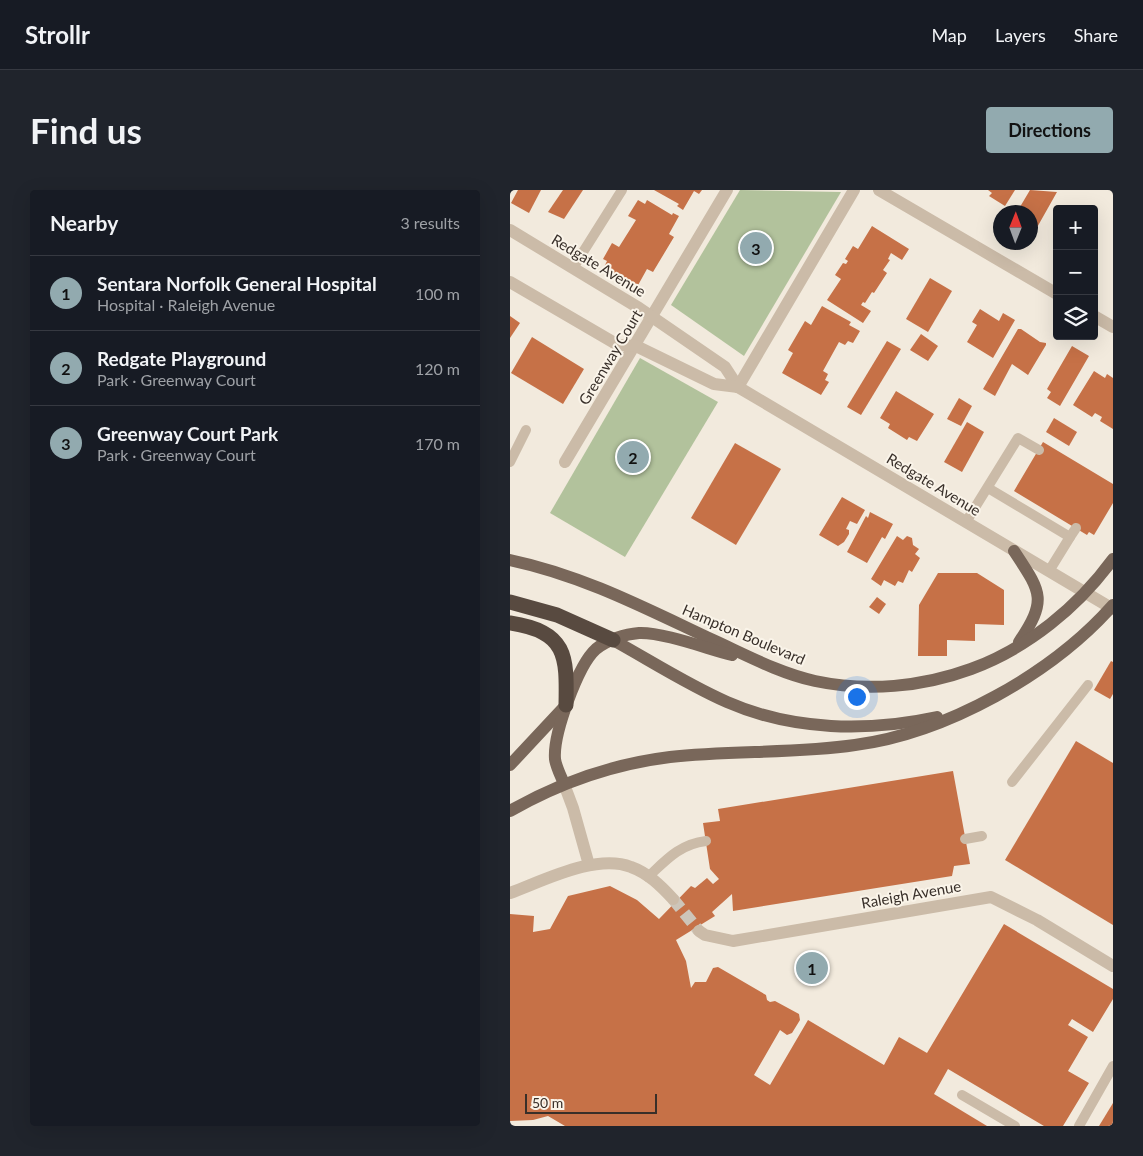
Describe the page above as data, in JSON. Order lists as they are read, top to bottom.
{
  "streets": {
    "main road": ["Hampton Boulevard"],
    "street": ["Redgate Avenue", "Greenway Court", "Raleigh Avenue"]
  },
  "crossings": [
    ["Redgate Avenue", "Greenway Court"],
    ["Redgate Avenue", "Hampton Boulevard"]
  ],
  "scale_bar": "50 m",
  "north": "top",
  "page": {
    "header": "Strollr",
    "nav": ["Map", "Layers", "Share"],
    "buttons": "Directions",
    "title": "Find us",
    "heading": ["Nearby", "3 results"],
    "map_buttons": ["+", "−"],
    "pins": ["3", "2", "1"],
    "list": [
      {
        "mark": "1",
        "name": "Sentara Norfolk General Hospital",
        "note": "Hospital · Raleigh Avenue",
        "value": "100 m"
      },
      {
        "mark": "2",
        "name": "Redgate Playground",
        "note": "Park · Greenway Court",
        "value": "120 m"
      },
      {
        "mark": "3",
        "name": "Greenway Court Park",
        "note": "Park · Greenway Court",
        "value": "170 m"
      }
    ],
    "scale": "50 m"
  }
}
